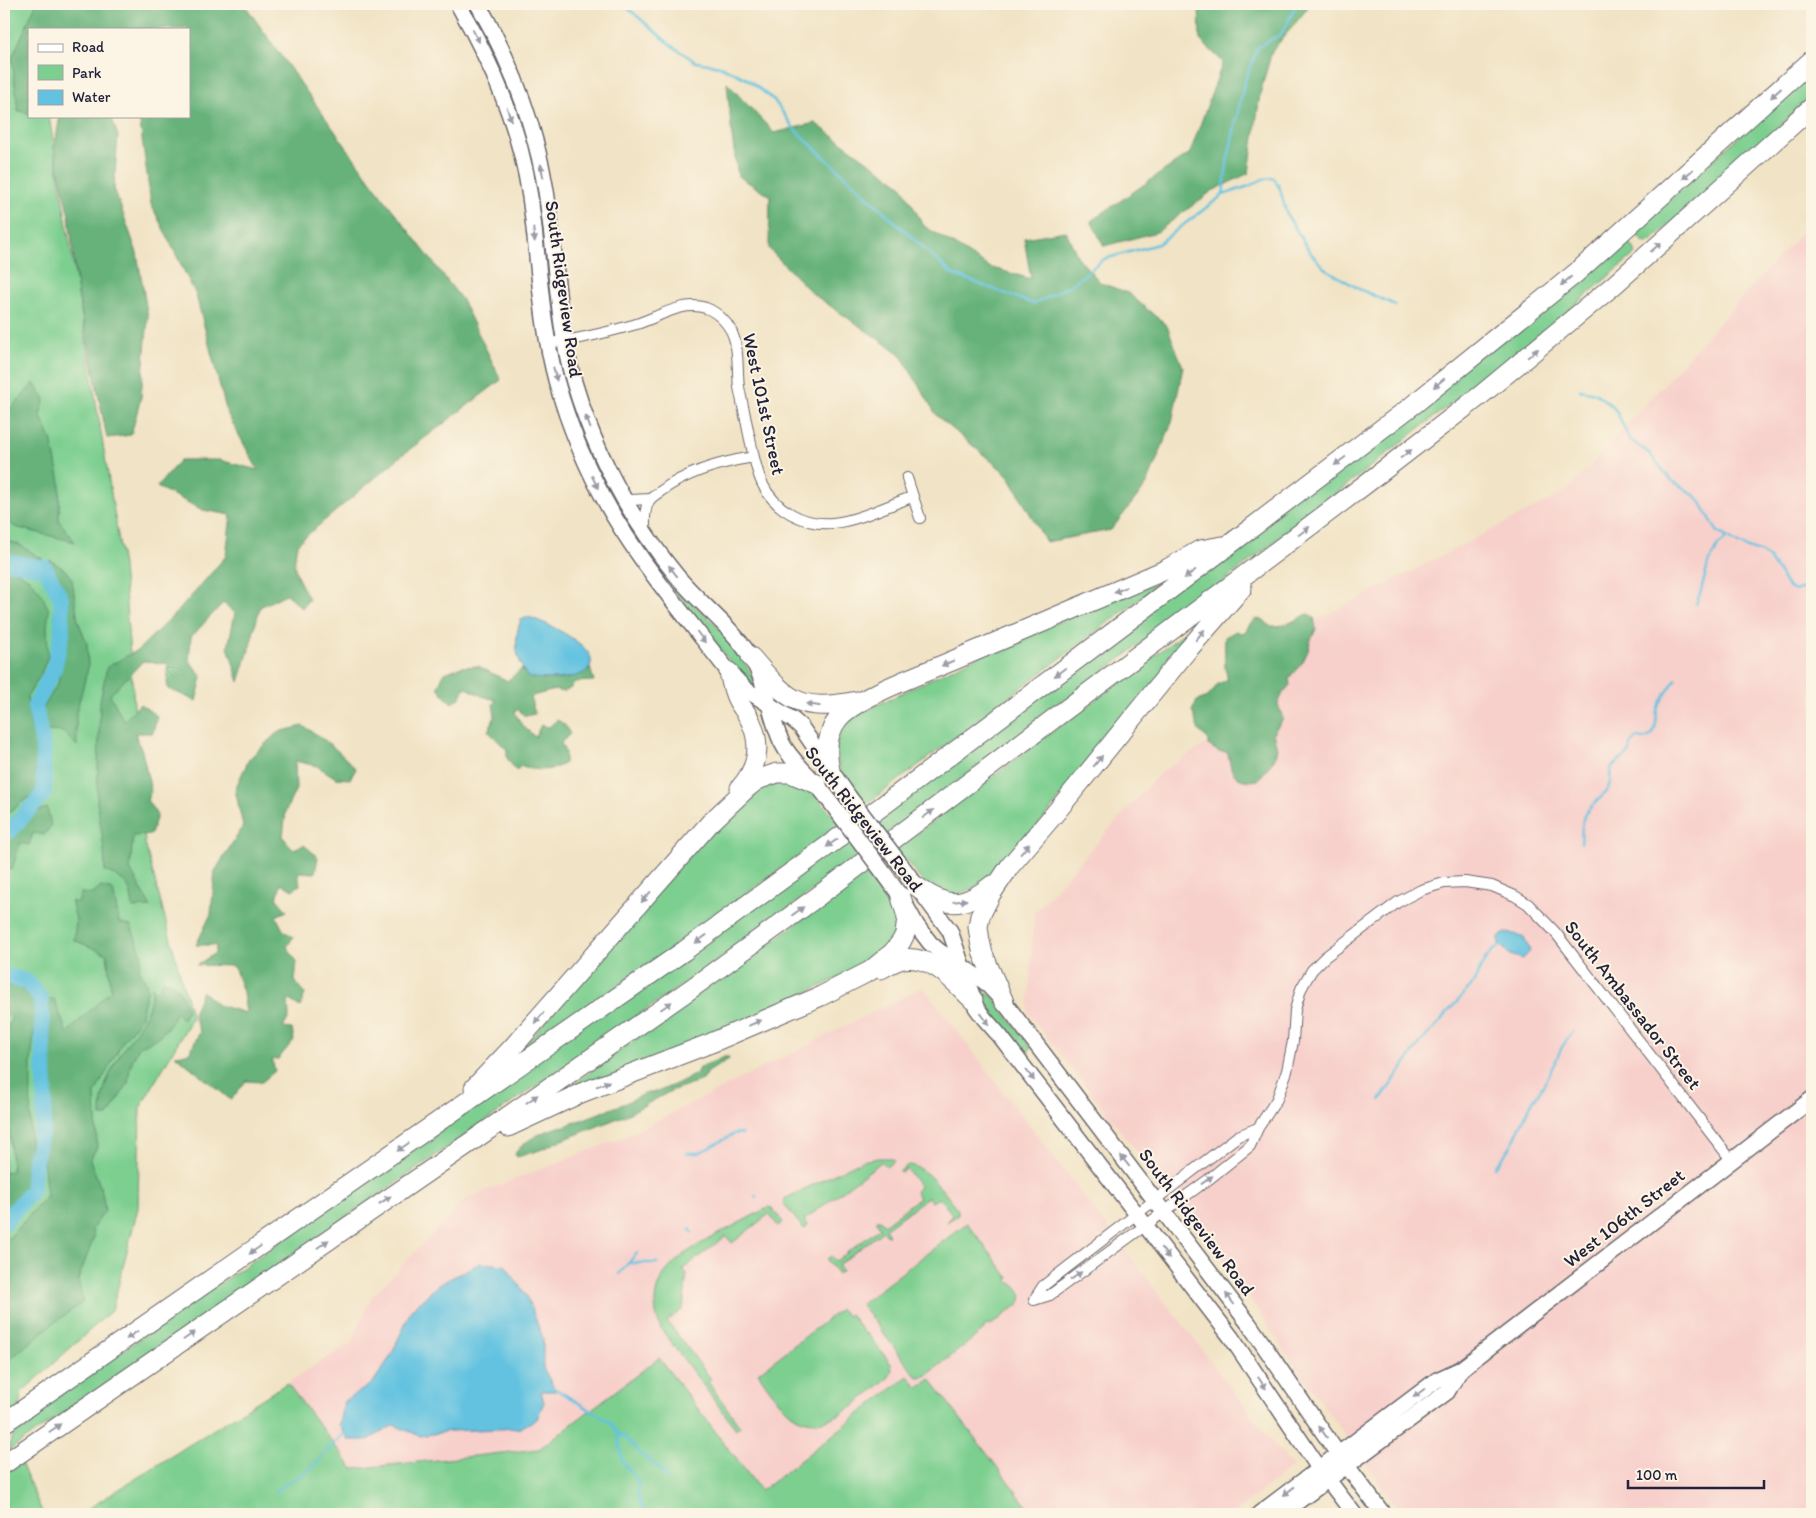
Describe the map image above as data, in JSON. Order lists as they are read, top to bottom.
{
  "streets": {
    "main road": ["South Ridgeview Road", "West 106th Street"],
    "street": ["West 101st Street", "South Ambassador Street"]
  },
  "crossings": [
    ["South Ridgeview Road", "West 101st Street"],
    ["South Ridgeview Road", "South Ambassador Street"],
    ["South Ridgeview Road", "West 106th Street"],
    ["South Ambassador Street", "West 106th Street"]
  ],
  "legend": ["Road", "Park", "Water"],
  "scale_bar": "100 m"
}
